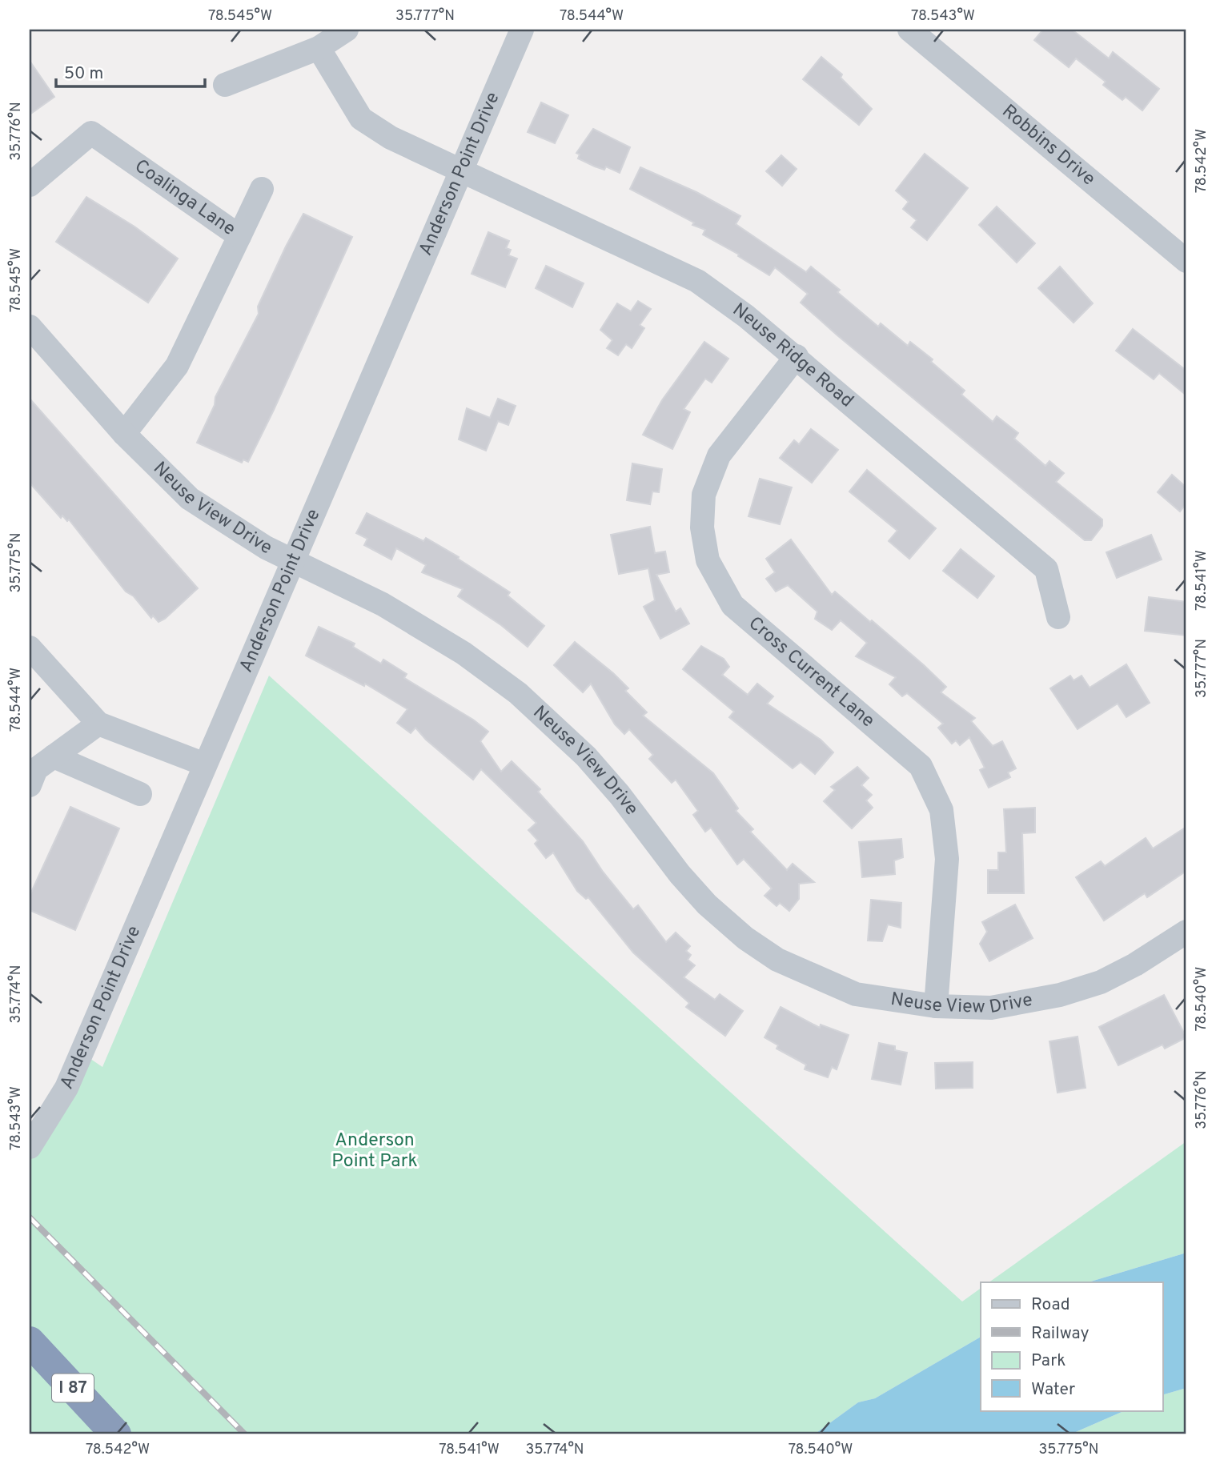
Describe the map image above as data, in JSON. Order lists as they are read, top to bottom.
{
  "streets": {
    "highway": ["I 87"],
    "street": [
      "Robbins Drive",
      "Anderson Point Drive",
      "Coalinga Lane",
      "Neuse Ridge Road",
      "Neuse View Drive",
      "Cross Current Lane"
    ]
  },
  "crossings": [
    ["Anderson Point Drive", "Neuse Ridge Road"],
    ["Anderson Point Drive", "Neuse View Drive"],
    ["Coalinga Lane", "Neuse View Drive"],
    ["Neuse Ridge Road", "Cross Current Lane"],
    ["Neuse View Drive", "Cross Current Lane"]
  ],
  "parks": ["Anderson Point Park"],
  "legend": [
    "Road",
    "Railway",
    "Park",
    "Water"
  ],
  "scale_bar": "50 m",
  "coordinates": [
    "78.545°W",
    "35.777°N",
    "78.544°W",
    "78.543°W",
    "35.776°N",
    "78.542°W",
    "35.775°N",
    "78.541°W",
    "35.774°N",
    "78.540°W"
  ]
}
